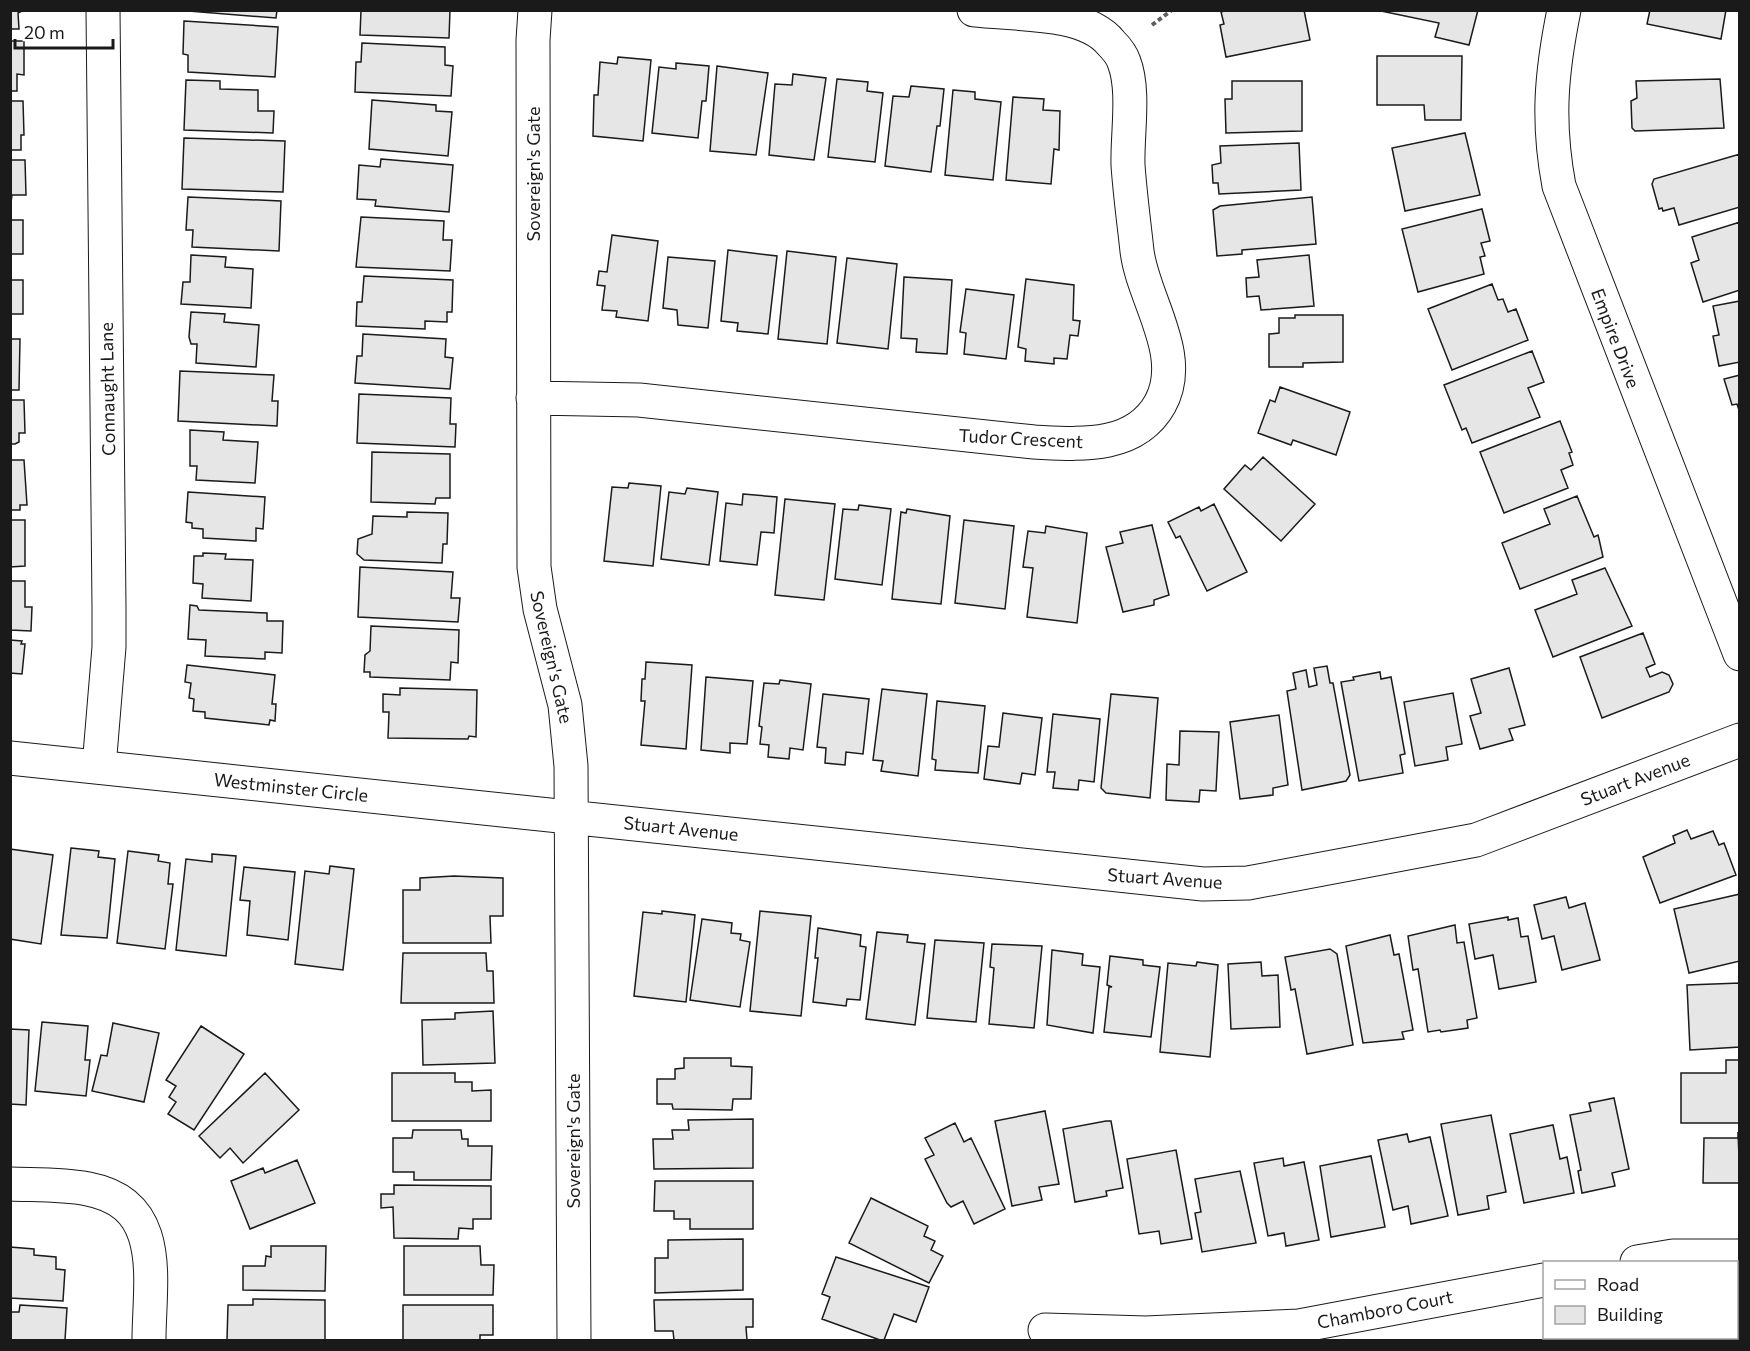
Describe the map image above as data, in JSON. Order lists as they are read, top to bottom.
{
  "streets": {
    "street": [
      "Sovereign's Gate",
      "Empire Drive",
      "Connaught Lane",
      "Tudor Crescent",
      "Stuart Avenue",
      "Westminster Circle",
      "Chamboro Court"
    ]
  },
  "crossings": [
    ["Sovereign's Gate", "Tudor Crescent"],
    ["Sovereign's Gate", "Stuart Avenue"],
    ["Sovereign's Gate", "Westminster Circle"],
    ["Connaught Lane", "Westminster Circle"],
    ["Stuart Avenue", "Westminster Circle"]
  ],
  "legend": ["Road", "Building"],
  "scale_bar": "20 m"
}
